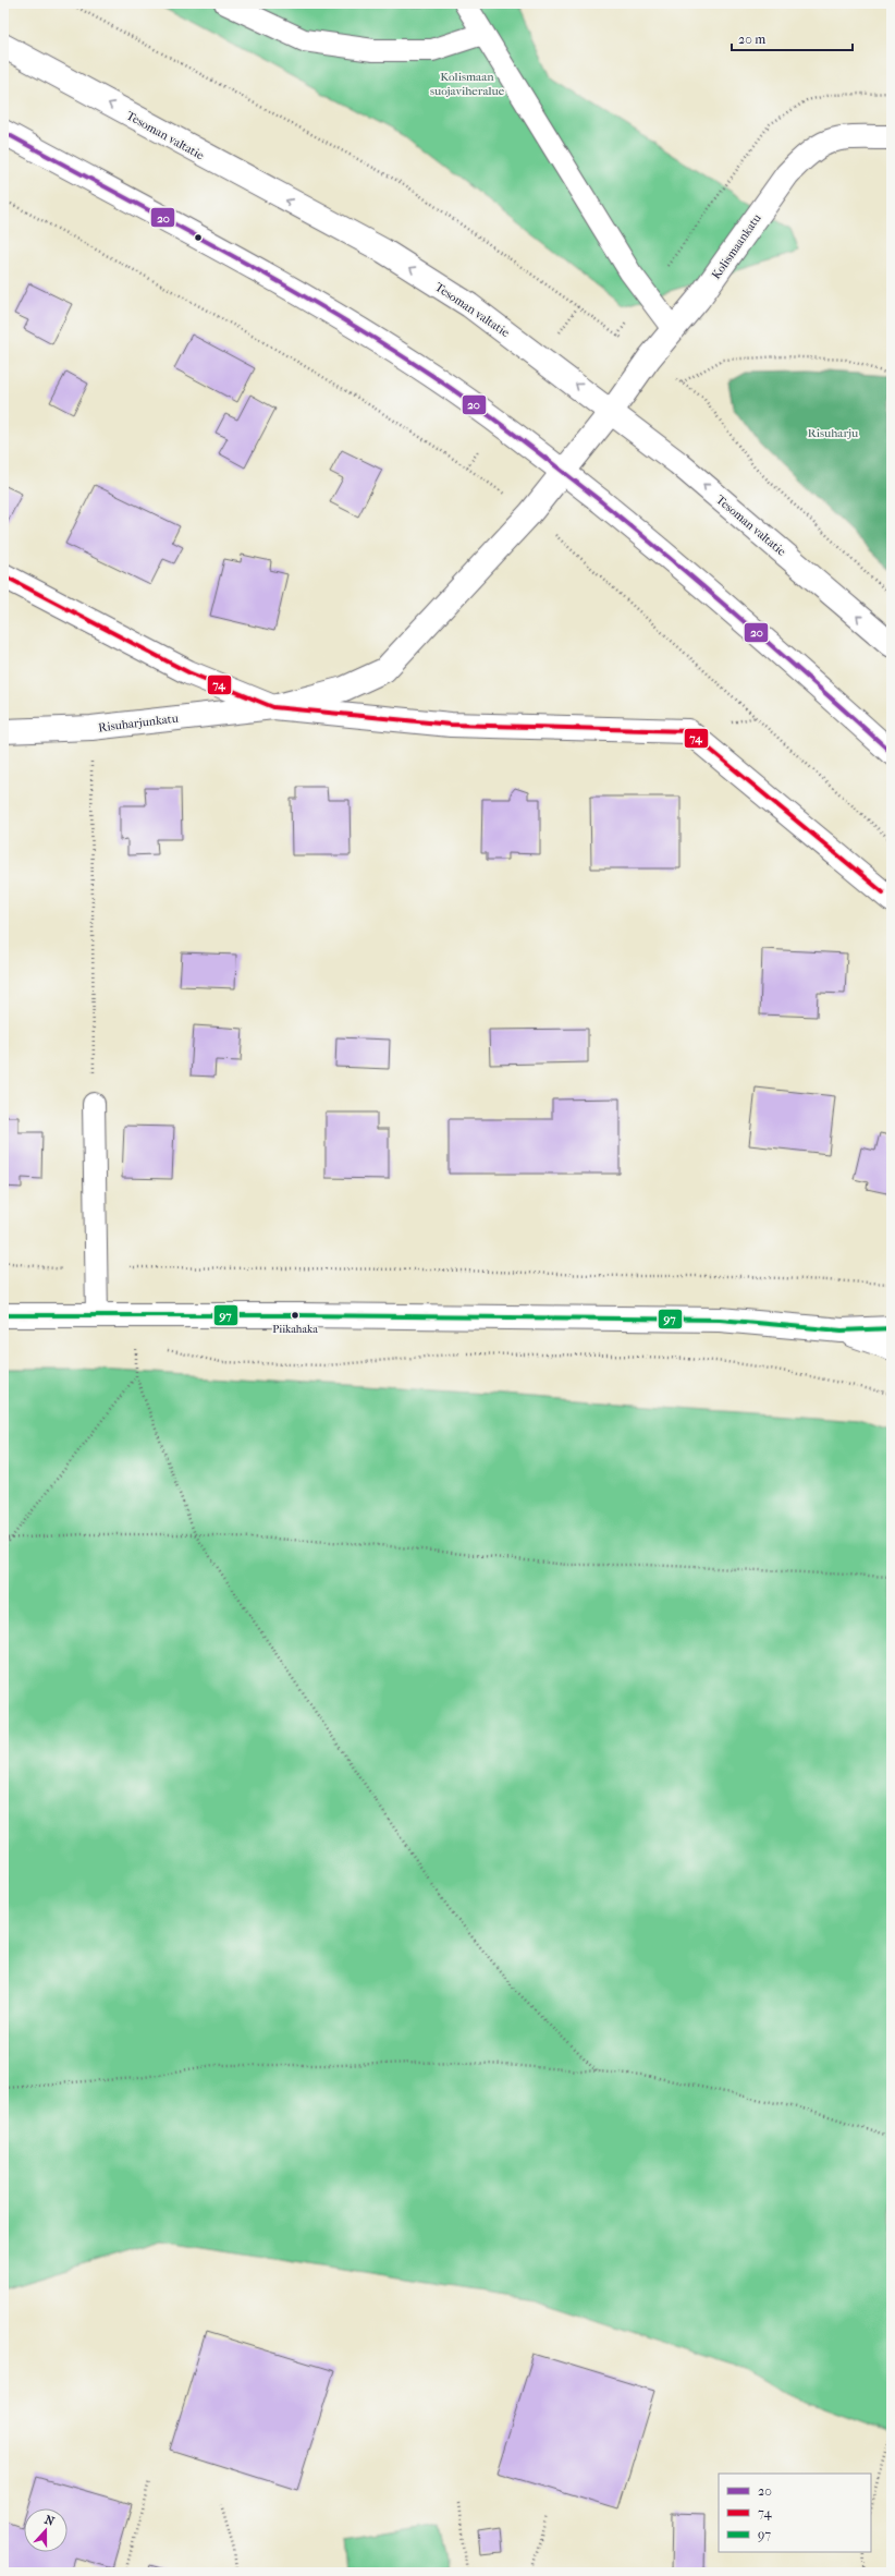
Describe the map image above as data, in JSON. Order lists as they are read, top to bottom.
{
  "streets": {
    "main road": ["Tesoman valtatie", "Kolismaankatu", "Risuharjunkatu"]
  },
  "crossings": [
    ["Tesoman valtatie", "Kolismaankatu"],
    ["Kolismaankatu", "Risuharjunkatu"]
  ],
  "parks": ["Kolismaan suojaviheralue", "Risuharju"],
  "places": ["Piikahaka"],
  "lines": ["transit line 20", "transit line 74", "transit line 97"],
  "legend": ["20", "74", "97"],
  "scale_bar": "20 m",
  "north": "top"
}
